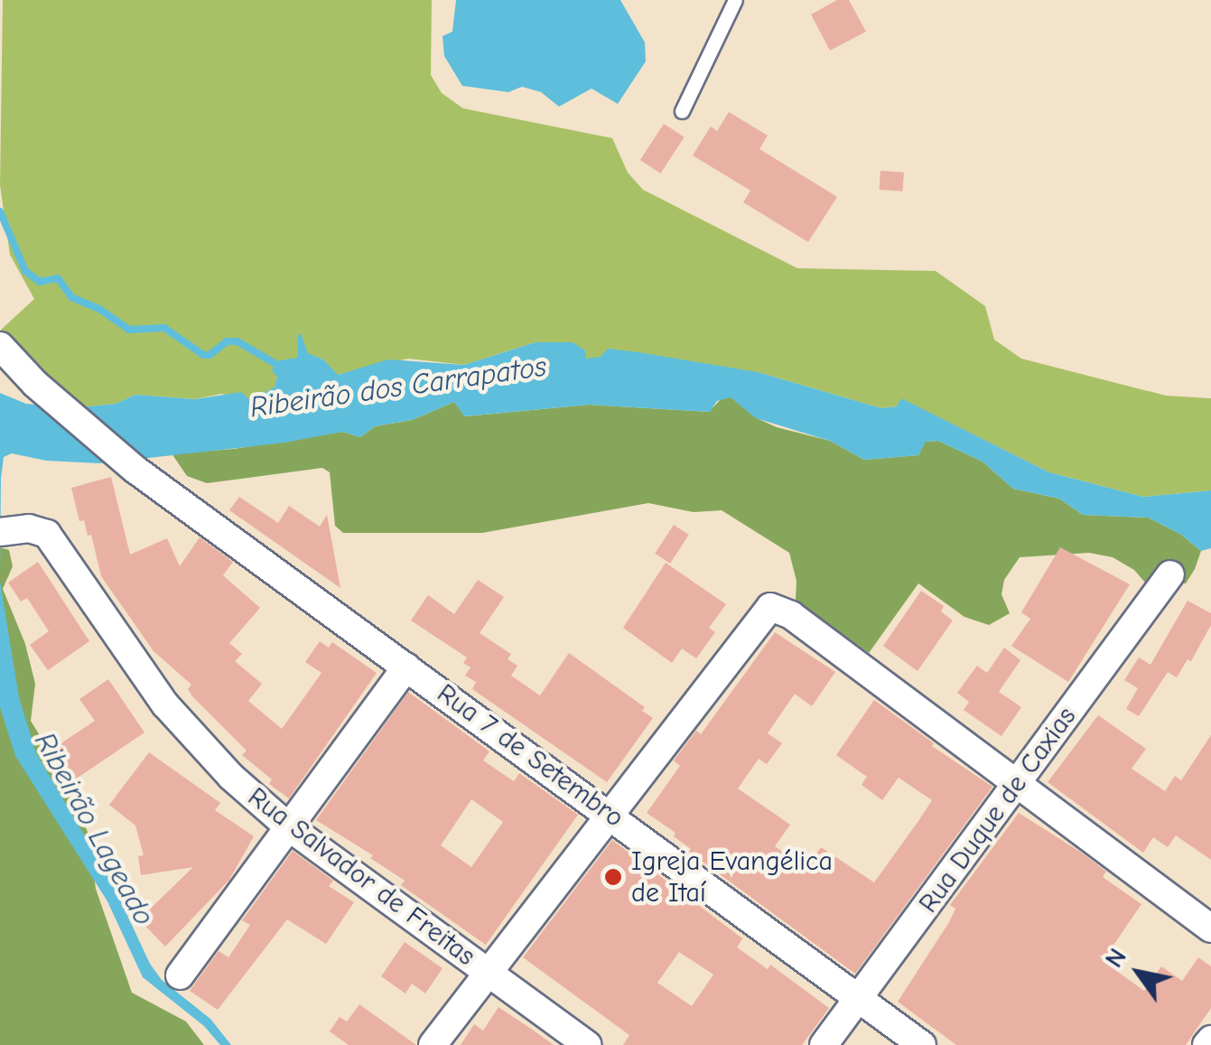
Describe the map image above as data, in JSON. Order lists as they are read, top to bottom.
{
  "streets": {
    "street": ["Rua 7 de Setembro", "Rua Duque de Caxias", "Rua Salvador de Freitas"]
  },
  "crossings": [
    ["Rua 7 de Setembro", "Rua Duque de Caxias"]
  ],
  "water": ["Ribeirão dos Carrapatos", "Ribeirão Lageado"],
  "places": ["Igreja Evangélica de Itaí"],
  "north": "top left"
}
